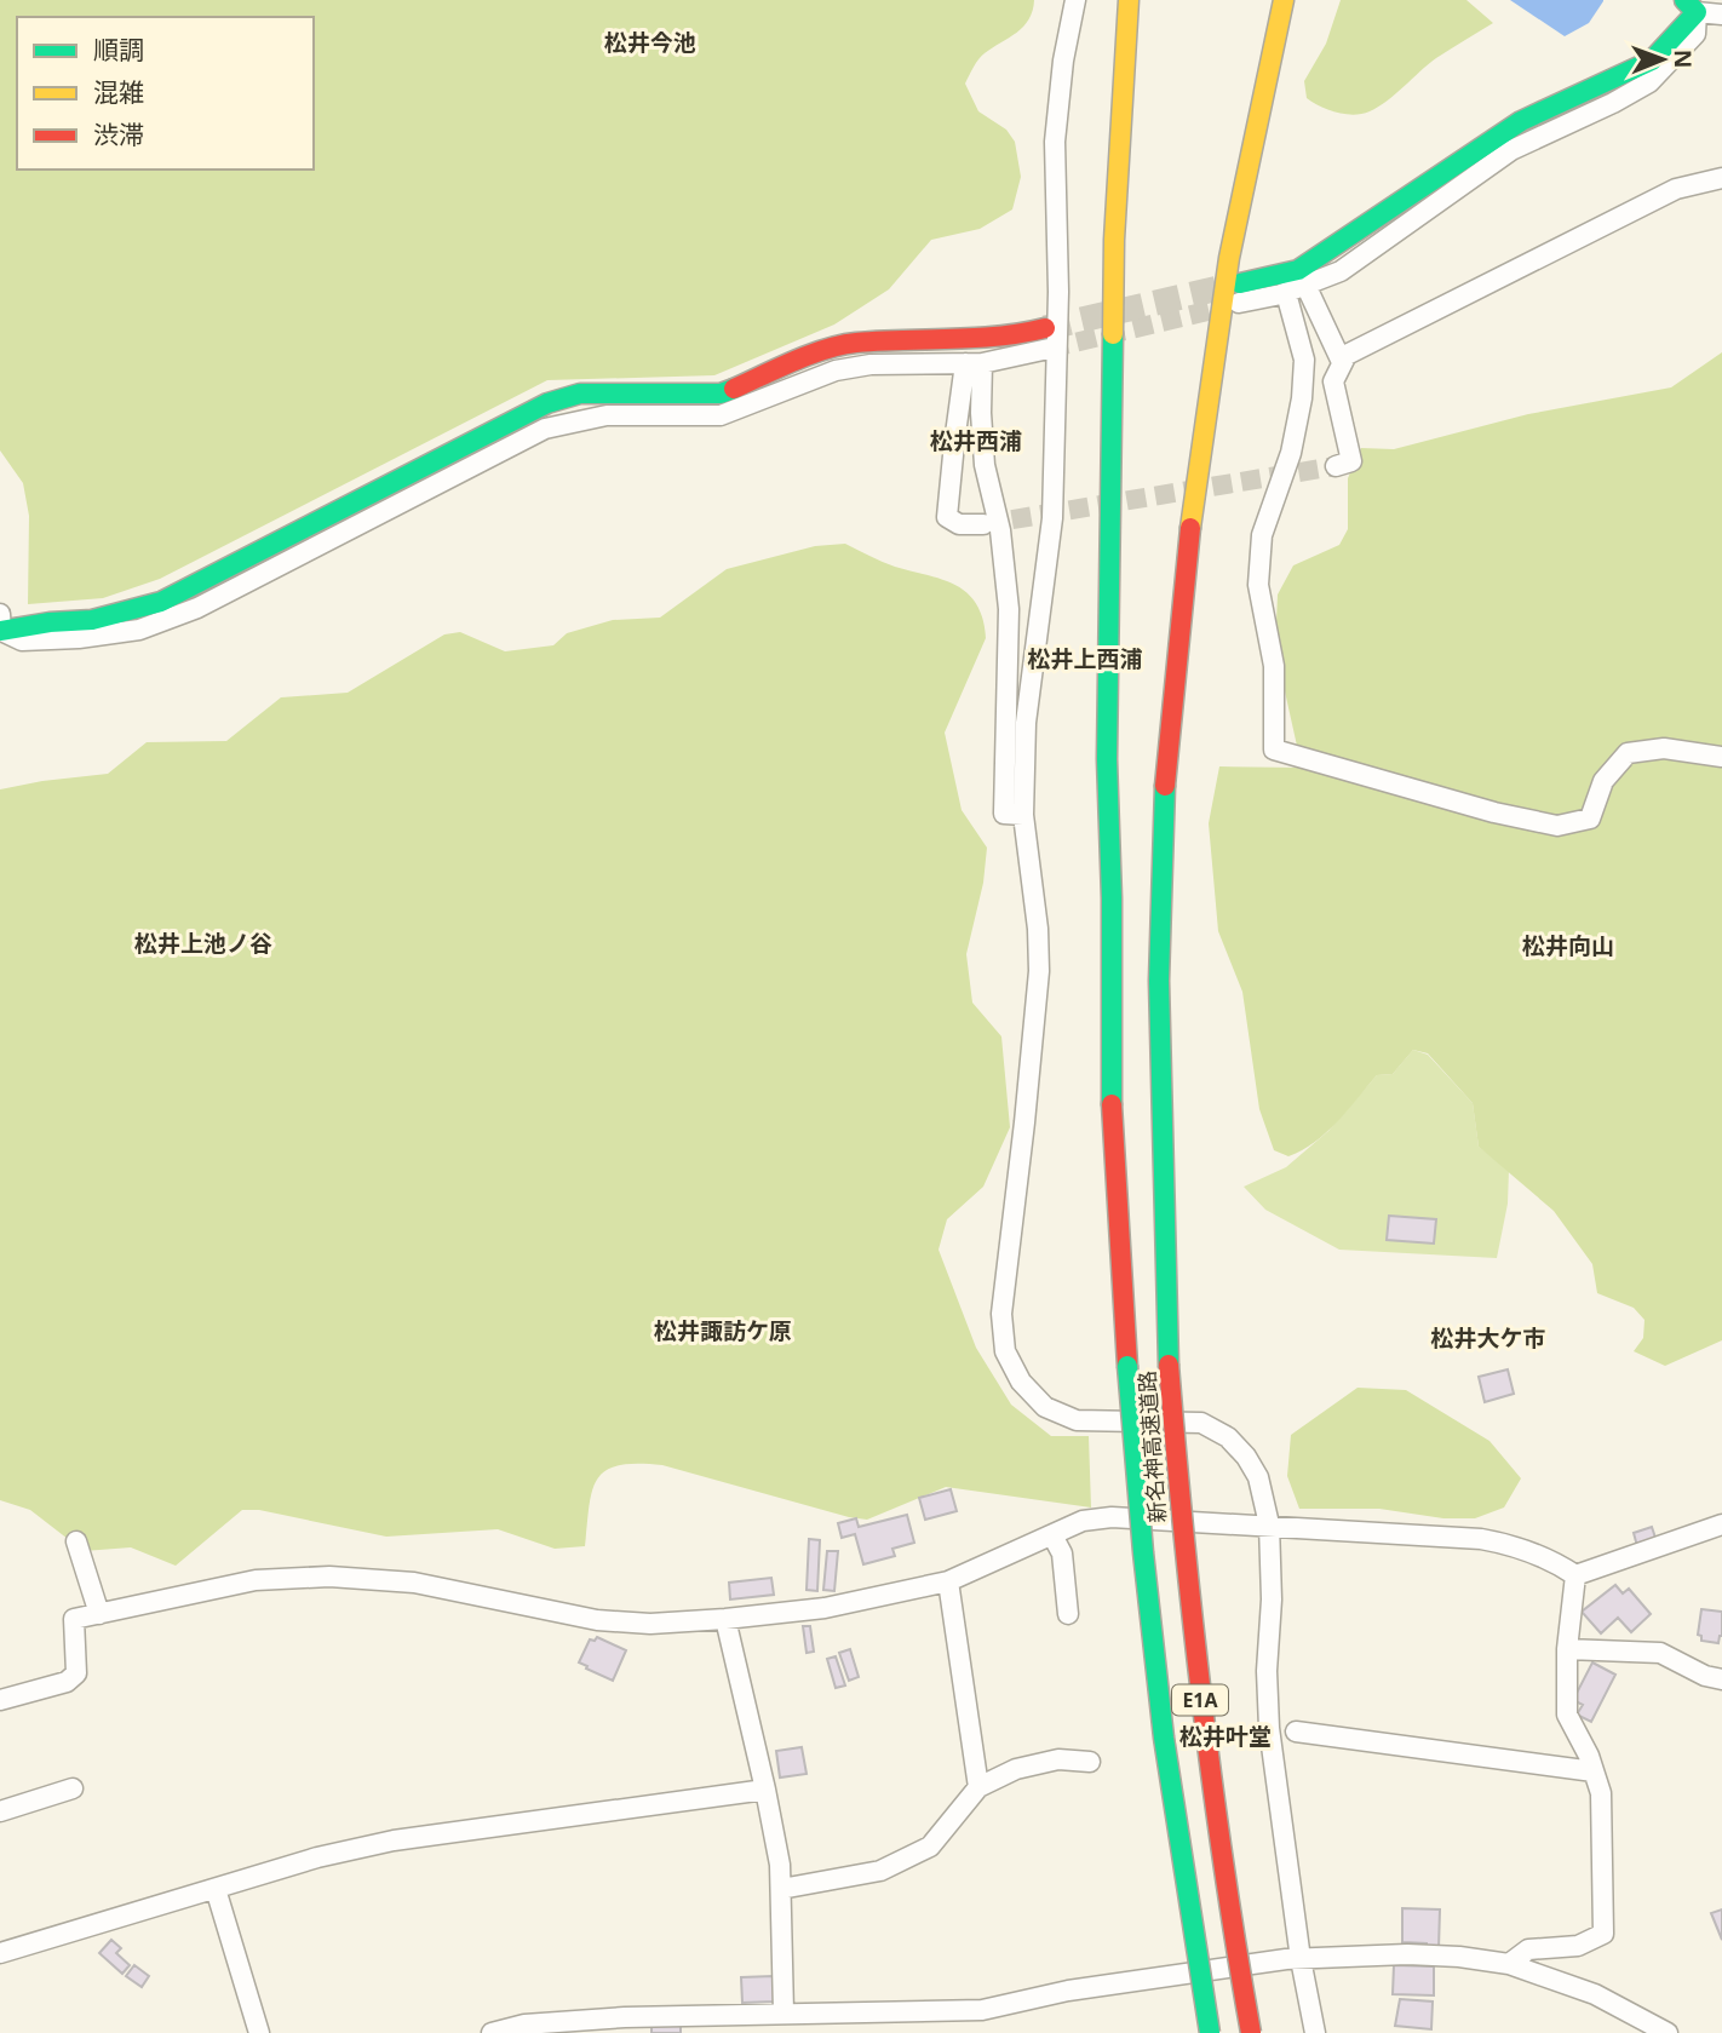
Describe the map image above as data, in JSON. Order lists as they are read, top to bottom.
{
  "streets": {
    "main road": ["新名神高速道路", "E1A"]
  },
  "districts": [
    "松井今池",
    "松井西浦",
    "松井上西浦",
    "松井上池ノ谷",
    "松井向山",
    "松井諏訪ケ原",
    "松井大ケ市",
    "松井叶堂"
  ],
  "legend": ["順調", "混雑", "渋滞"],
  "north": "right"
}
